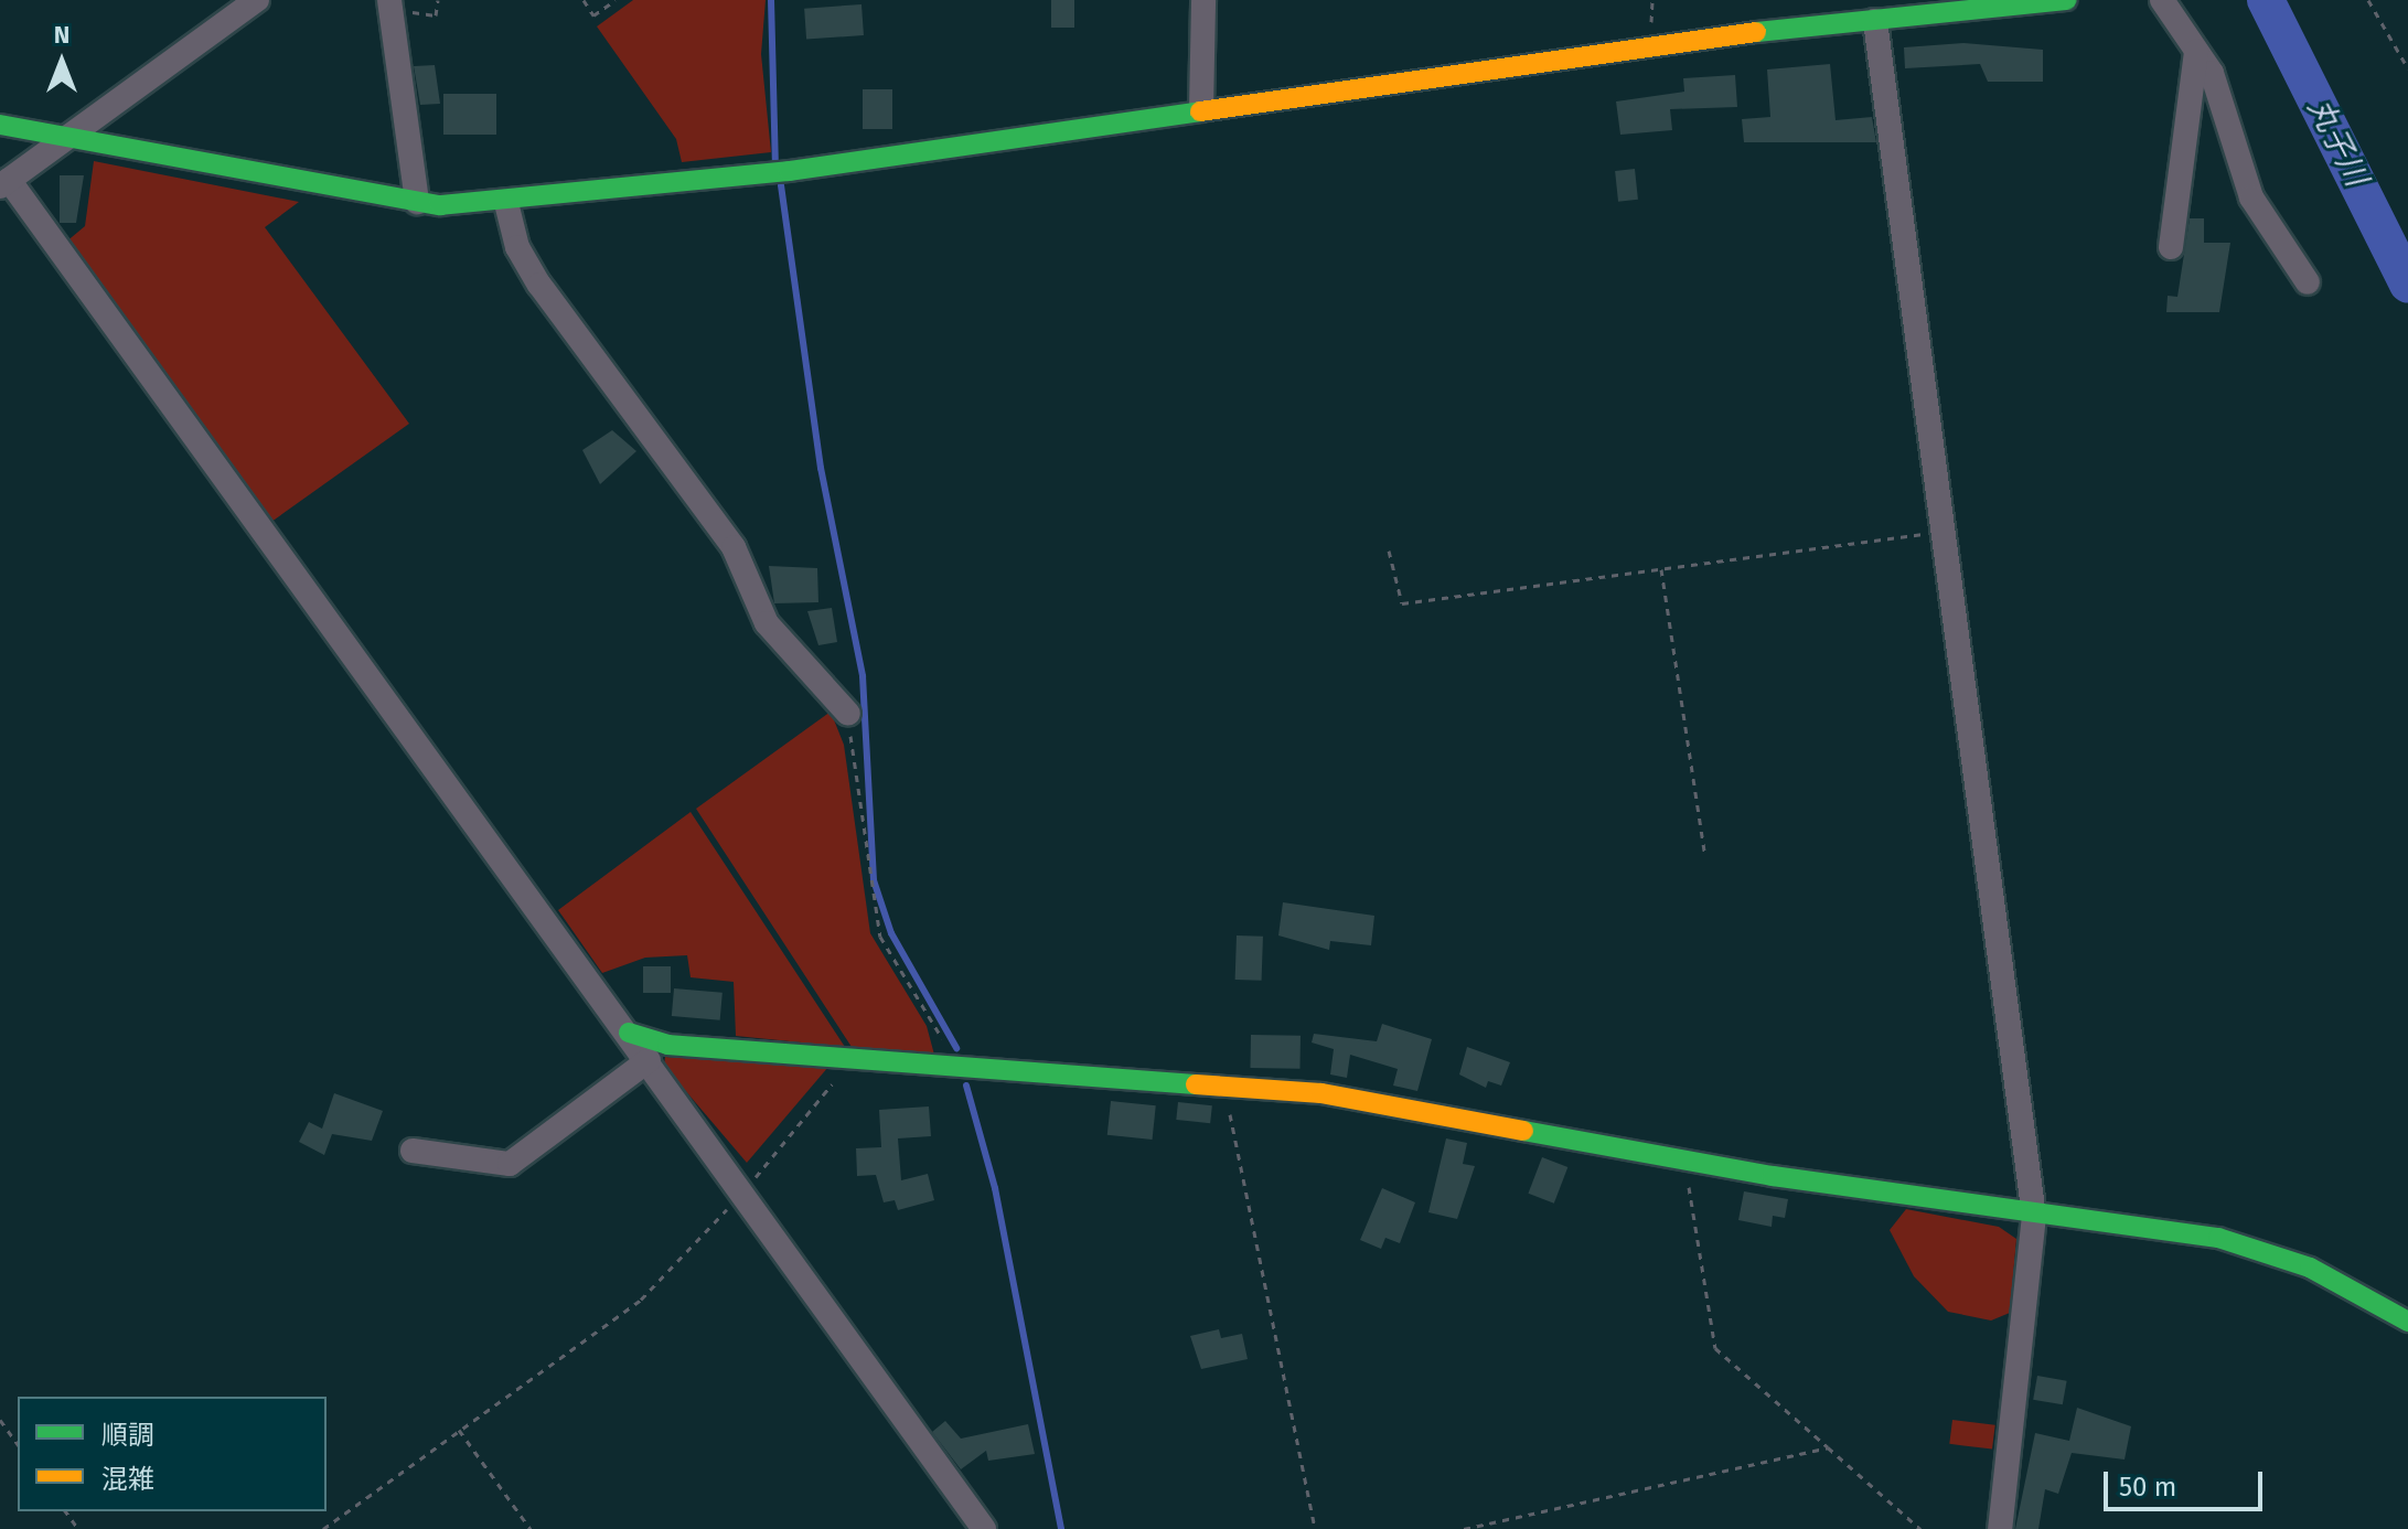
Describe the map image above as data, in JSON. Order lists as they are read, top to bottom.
{
  "water": ["丸子川"],
  "legend": ["順調", "混雑"],
  "scale_bar": "50 m",
  "north": "top"
}
